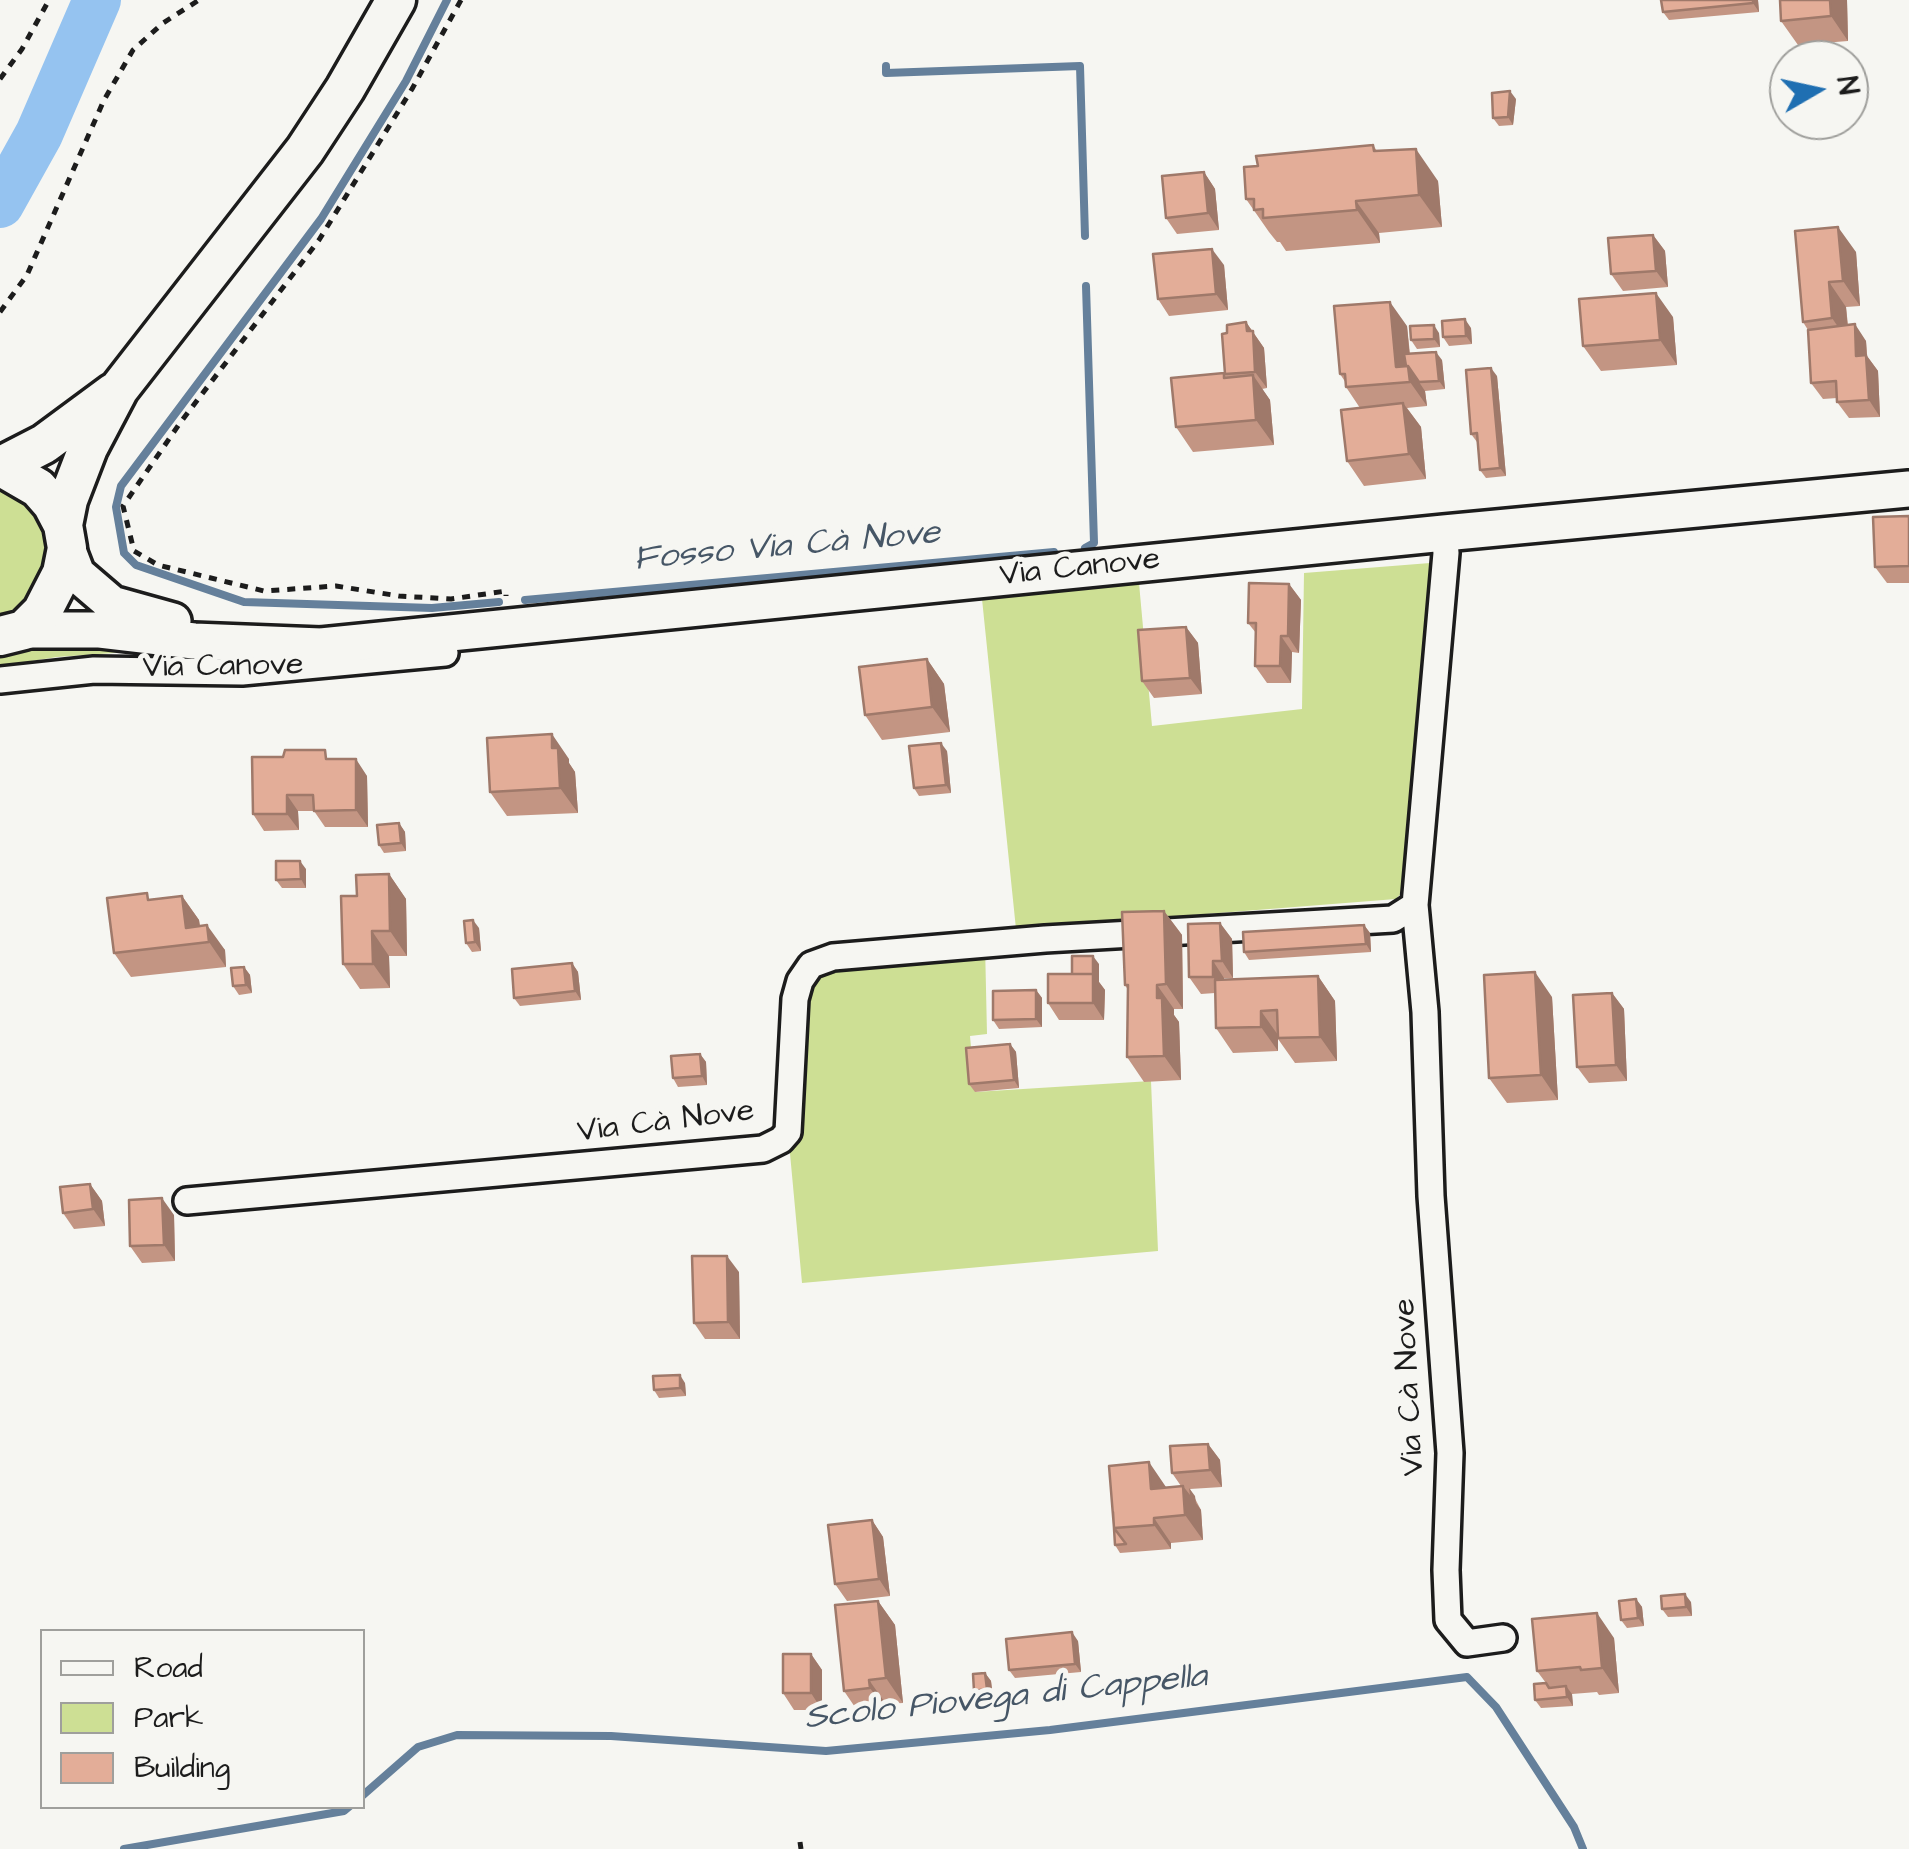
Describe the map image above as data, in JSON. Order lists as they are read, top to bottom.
{
  "streets": {
    "street": ["Via Canove", "Via Cà Nove"]
  },
  "crossings": [
    ["Via Canove", "Via Cà Nove"]
  ],
  "water": ["Fosso Via Cà Nove", "Scolo Piovega di Cappella"],
  "legend": ["Road", "Park", "Building"],
  "north": "right"
}
